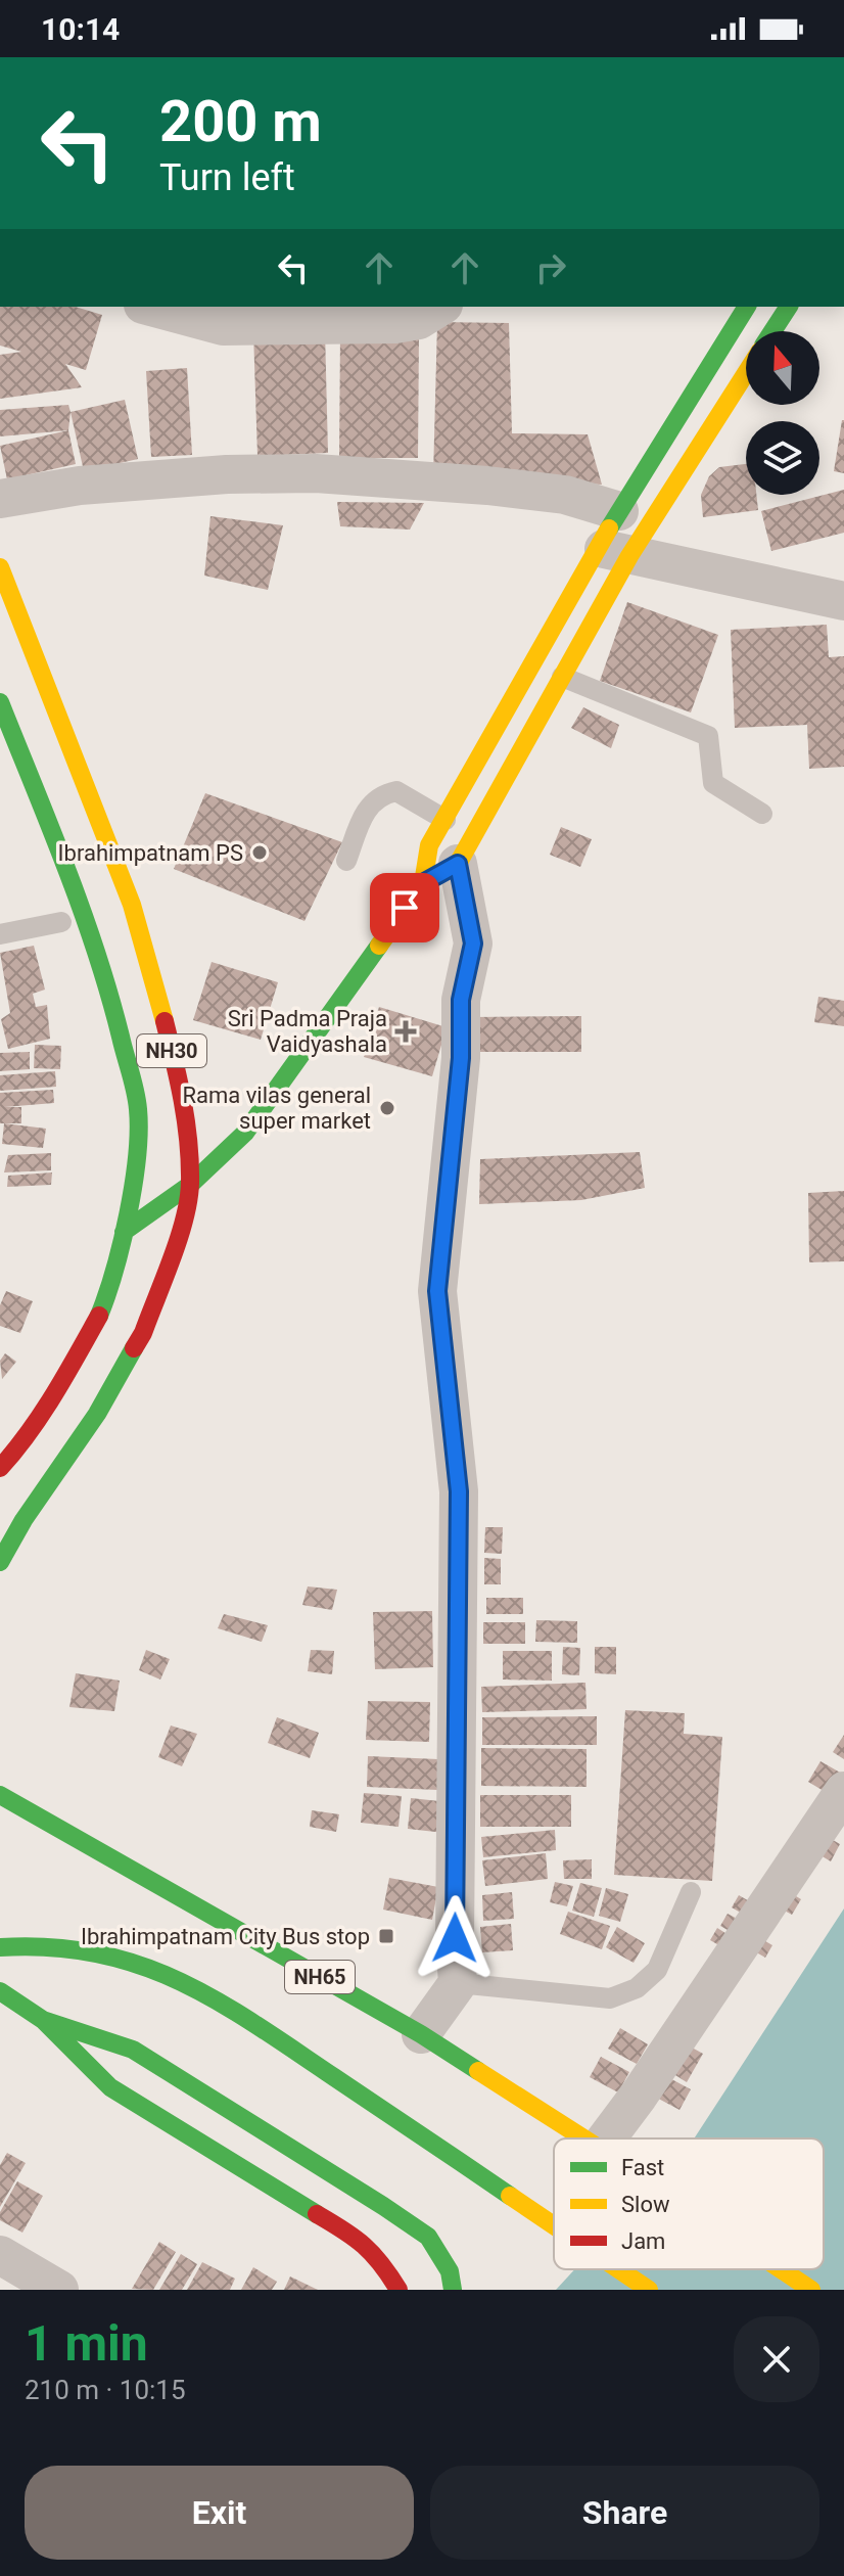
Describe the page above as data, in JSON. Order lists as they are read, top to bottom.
{
  "streets": {
    "main road": ["NH30", "NH65"]
  },
  "places": {
    "other": ["Ibrahimpatnam PS", "Rama vilas general super market"],
    "health": ["Sri Padma Praja Vaidyashala"],
    "transit": ["Ibrahimpatnam City Bus stop"]
  },
  "legend": ["Fast", "Slow", "Jam"],
  "north": "top",
  "page": {
    "status": "10:14",
    "turn": ["200 m", "Turn left"],
    "heading": ["1 min", "210 m · 10:15"],
    "buttons": ["Exit", "Share"]
  }
}
